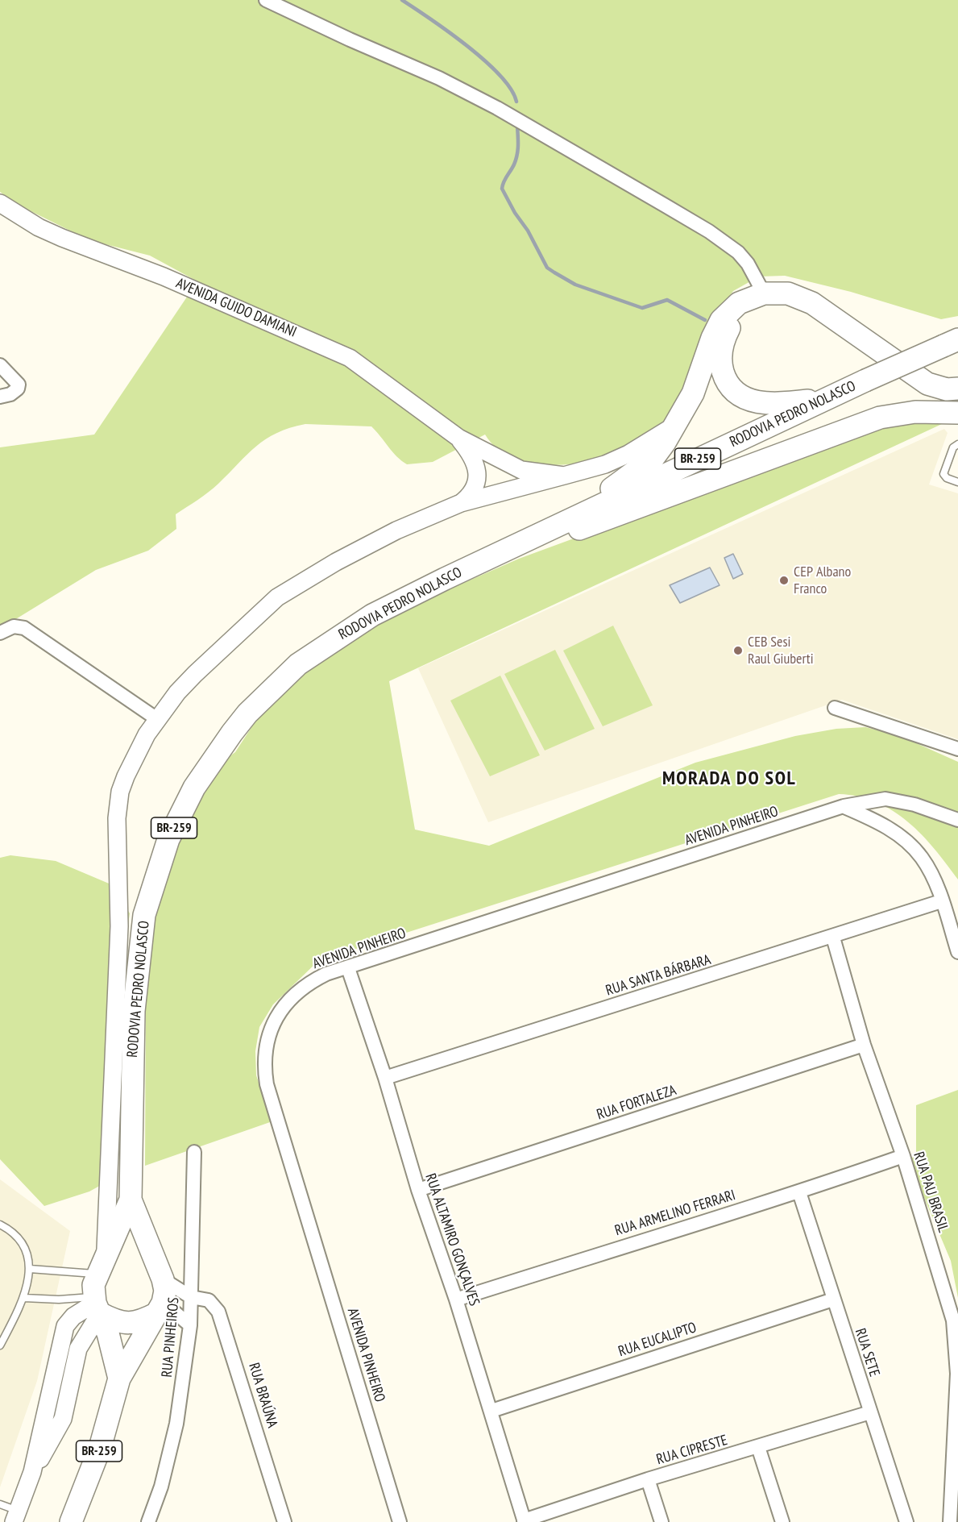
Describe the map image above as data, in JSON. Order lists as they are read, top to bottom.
{
  "streets": {
    "highway": ["RODOVIA PEDRO NOLASCO", "BR-259"],
    "street": [
      "AVENIDA GUIDO DAMIANI",
      "AVENIDA PINHEIRO",
      "RUA SANTA BÁRBARA",
      "RUA FORTALEZA",
      "RUA PAU BRASIL",
      "RUA ARMELINO FERRARI",
      "RUA ALTAMIRO GONÇALVES",
      "RUA PINHEIROS",
      "RUA EUCALIPTO",
      "RUA SETE",
      "RUA BRAÚNA",
      "RUA CIPRESTE"
    ]
  },
  "crossings": [
    ["RODOVIA PEDRO NOLASCO", "RUA BRAÚNA"],
    ["AVENIDA PINHEIRO", "RUA ALTAMIRO GONÇALVES"],
    ["RUA SANTA BÁRBARA", "RUA PAU BRASIL"],
    ["RUA SANTA BÁRBARA", "RUA ALTAMIRO GONÇALVES"],
    ["RUA FORTALEZA", "RUA PAU BRASIL"],
    ["RUA FORTALEZA", "RUA ALTAMIRO GONÇALVES"],
    ["RUA PAU BRASIL", "RUA ARMELINO FERRARI"],
    ["RUA ARMELINO FERRARI", "RUA ALTAMIRO GONÇALVES"],
    ["RUA ARMELINO FERRARI", "RUA SETE"],
    ["RUA ALTAMIRO GONÇALVES", "RUA EUCALIPTO"],
    ["RUA ALTAMIRO GONÇALVES", "RUA CIPRESTE"],
    ["RUA PINHEIROS", "RUA BRAÚNA"],
    ["RUA EUCALIPTO", "RUA SETE"],
    ["RUA SETE", "RUA CIPRESTE"]
  ],
  "districts": ["MORADA DO SOL"],
  "places": ["CEP Albano Franco", "CEB Sesi Raul Giuberti"]
}
